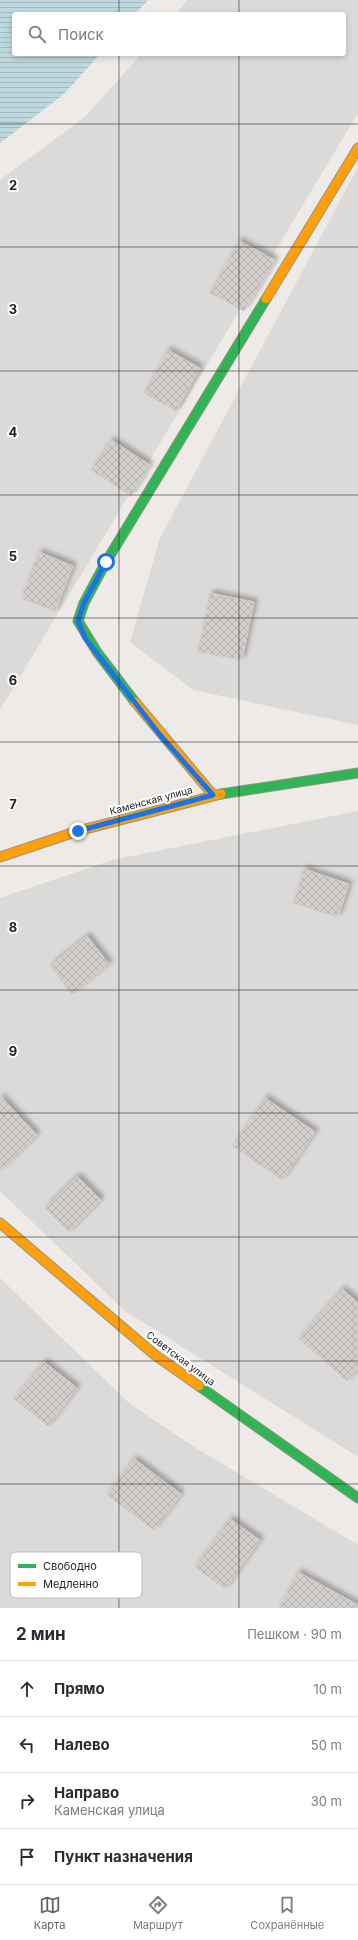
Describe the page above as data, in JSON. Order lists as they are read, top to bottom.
{
  "streets": {
    "street": ["Каменская улица", "Советская улица"]
  },
  "legend": ["Свободно", "Медленно"],
  "page": {
    "search": "Поиск",
    "heading": ["2 мин", "Пешком · 90 m"],
    "list": [
      ["Прямо", "10 m"],
      ["Налево", "50 m"],
      ["Направо", "Каменская улица", "30 m"],
      "Пункт назначения"
    ],
    "nav": ["Карта", "Маршрут", "Сохранённые"]
  },
  "grid": {
    "rows": [
      "2",
      "3",
      "4",
      "5",
      "6",
      "7",
      "8",
      "9"
    ]
  }
}
